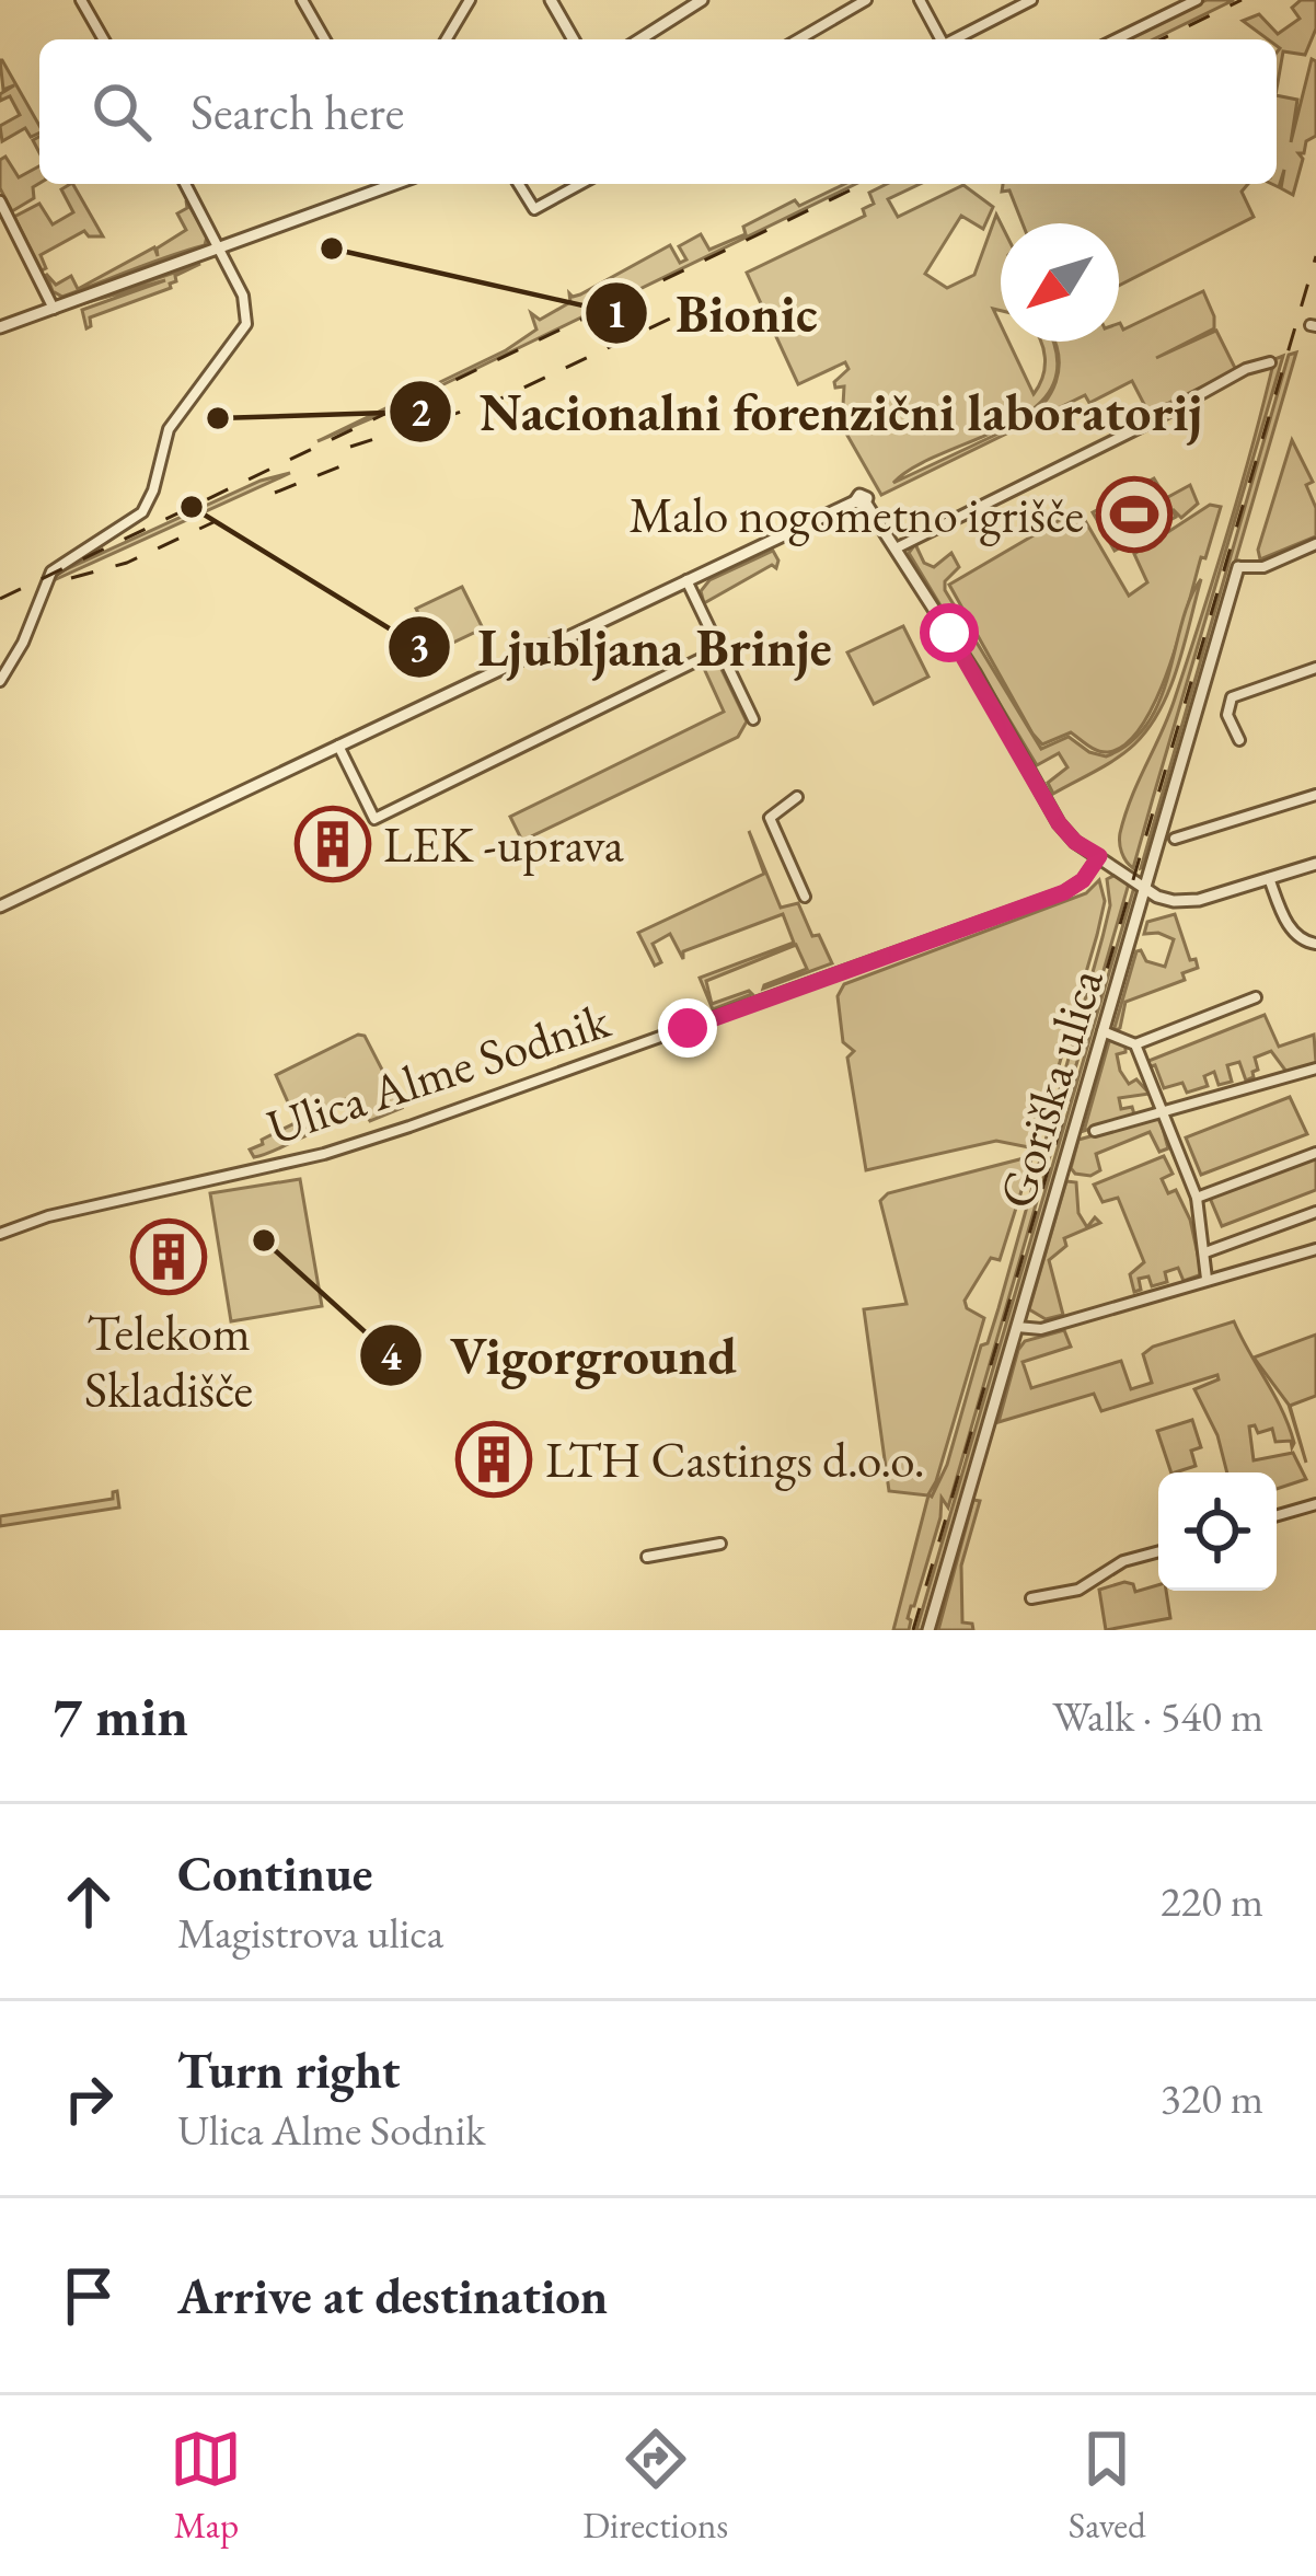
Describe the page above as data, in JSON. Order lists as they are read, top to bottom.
{
  "streets": {
    "street": ["Ulica Alme Sodnik", "Goriška ulica"]
  },
  "places": {
    "other": [
      "Bionic",
      "Nacionalni forenzični laboratorij",
      "Ljubljana Brinje",
      "Vigorground"
    ],
    "sports": ["Malo nogometno igrišče"],
    "building": ["LEK -uprava", "Telekom Skladišče", "LTH Castings d.o.o."]
  },
  "north": "bottom left",
  "page": {
    "search": "Search here",
    "heading": ["7 min", "Walk · 540 m"],
    "list": [
      ["Continue", "Magistrova ulica", "220 m"],
      ["Turn right", "Ulica Alme Sodnik", "320 m"],
      "Arrive at destination"
    ],
    "nav": ["Map", "Directions", "Saved"]
  }
}
